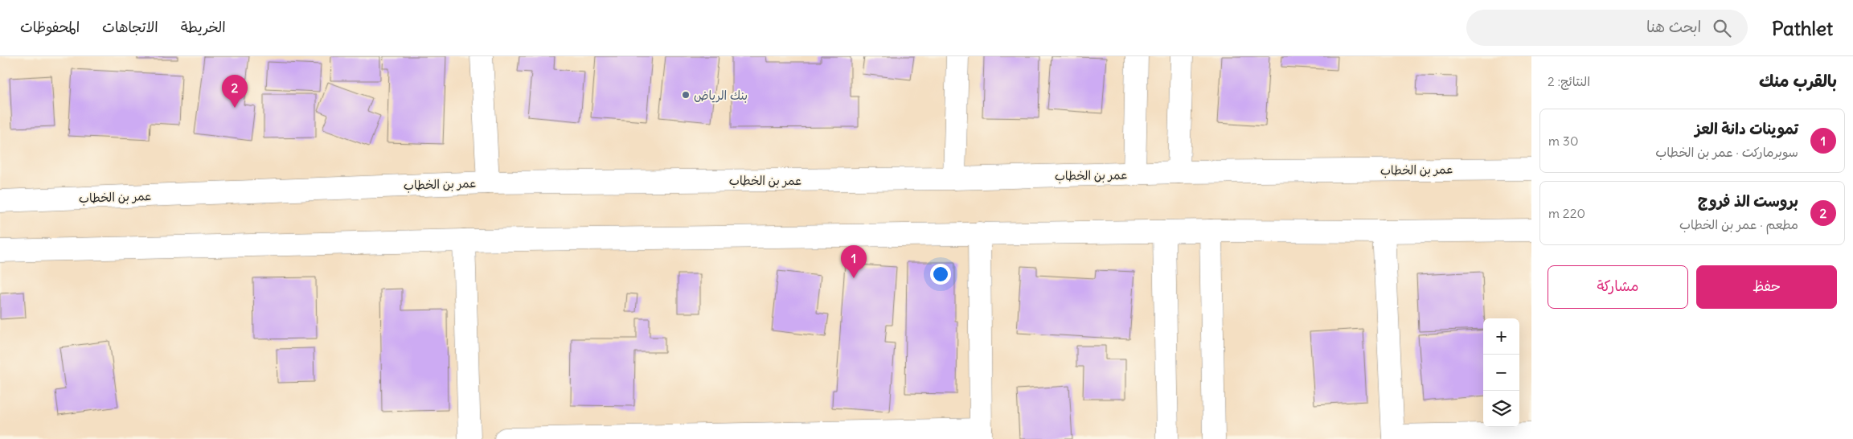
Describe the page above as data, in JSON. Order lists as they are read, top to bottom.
{
  "streets": {
    "street": ["عمر بن الخطاب"]
  },
  "places": ["بنك الرياض"],
  "page": {
    "header": "Pathlet",
    "search": "ابحث هنا",
    "nav": ["الخريطة", "الاتجاهات", "المحفوظات"],
    "heading": ["بالقرب منك", "النتائج: 2"],
    "pins": ["2", "1"],
    "list": [
      {
        "mark": "1",
        "name": "تموينات دانة العز",
        "note": "سوبرماركت · عمر بن الخطاب",
        "value": "30 m"
      },
      {
        "mark": "2",
        "name": "بروست الذ فروج",
        "note": "مطعم · عمر بن الخطاب",
        "value": "220 m"
      }
    ],
    "buttons": ["حفظ", "مشاركة"],
    "map_buttons": ["+", "−"]
  }
}
